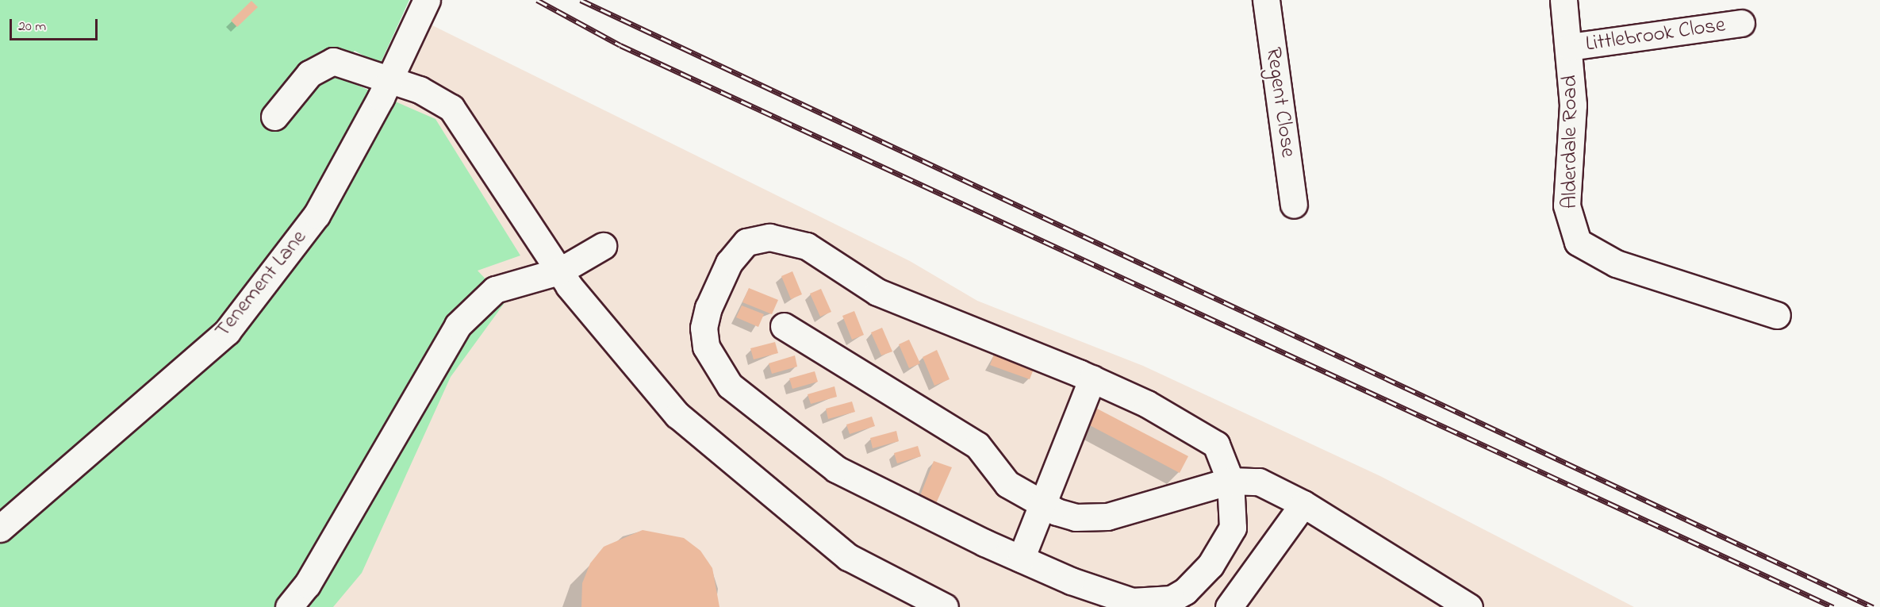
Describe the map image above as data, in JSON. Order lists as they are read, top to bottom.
{
  "streets": {
    "street": [
      "Littlebrook Close",
      "Regent Close",
      "Alderdale Road",
      "Tenement Lane"
    ]
  },
  "crossings": [
    ["Littlebrook Close", "Alderdale Road"]
  ],
  "scale_bar": "20 m"
}
